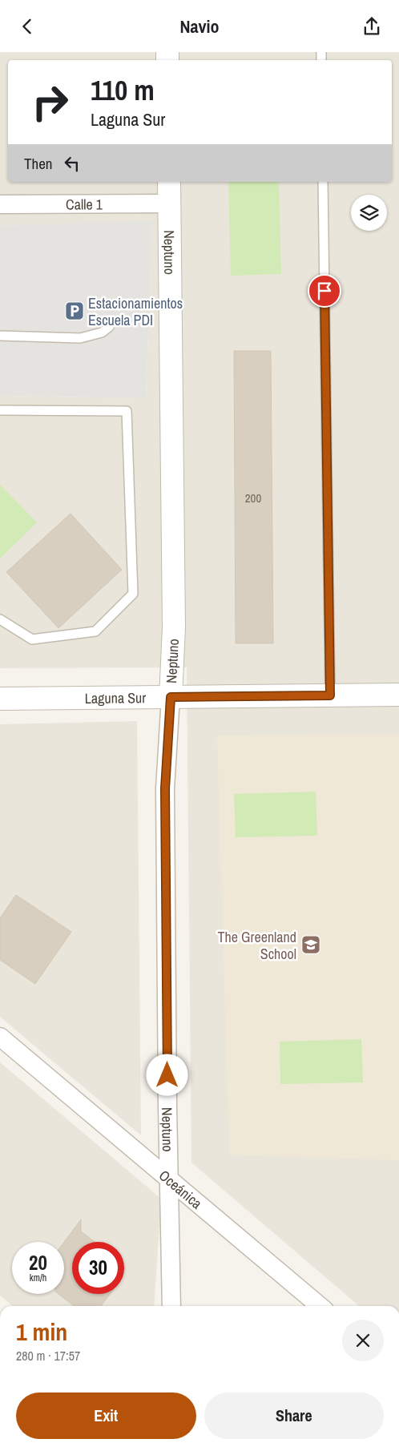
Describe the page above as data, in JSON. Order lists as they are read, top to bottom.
{
  "streets": {
    "street": [
      "Calle 1",
      "Neptuno",
      "Laguna Sur",
      "Oceánica"
    ]
  },
  "crossings": [
    ["Calle 1", "Neptuno"],
    ["Neptuno", "Laguna Sur"],
    ["Neptuno", "Oceánica"]
  ],
  "places": {
    "parking": ["Estacionamientos Escuela PDI"],
    "school or university": ["The Greenland School"]
  },
  "house_numbers": ["200"],
  "page": {
    "header": "Navio",
    "turn": ["110 m", "Laguna Sur"],
    "then": "Then",
    "speed": "20 km/h",
    "limit": "30",
    "heading": ["1 min", "280 m · 17:57"],
    "buttons": ["Exit", "Share"]
  }
}
